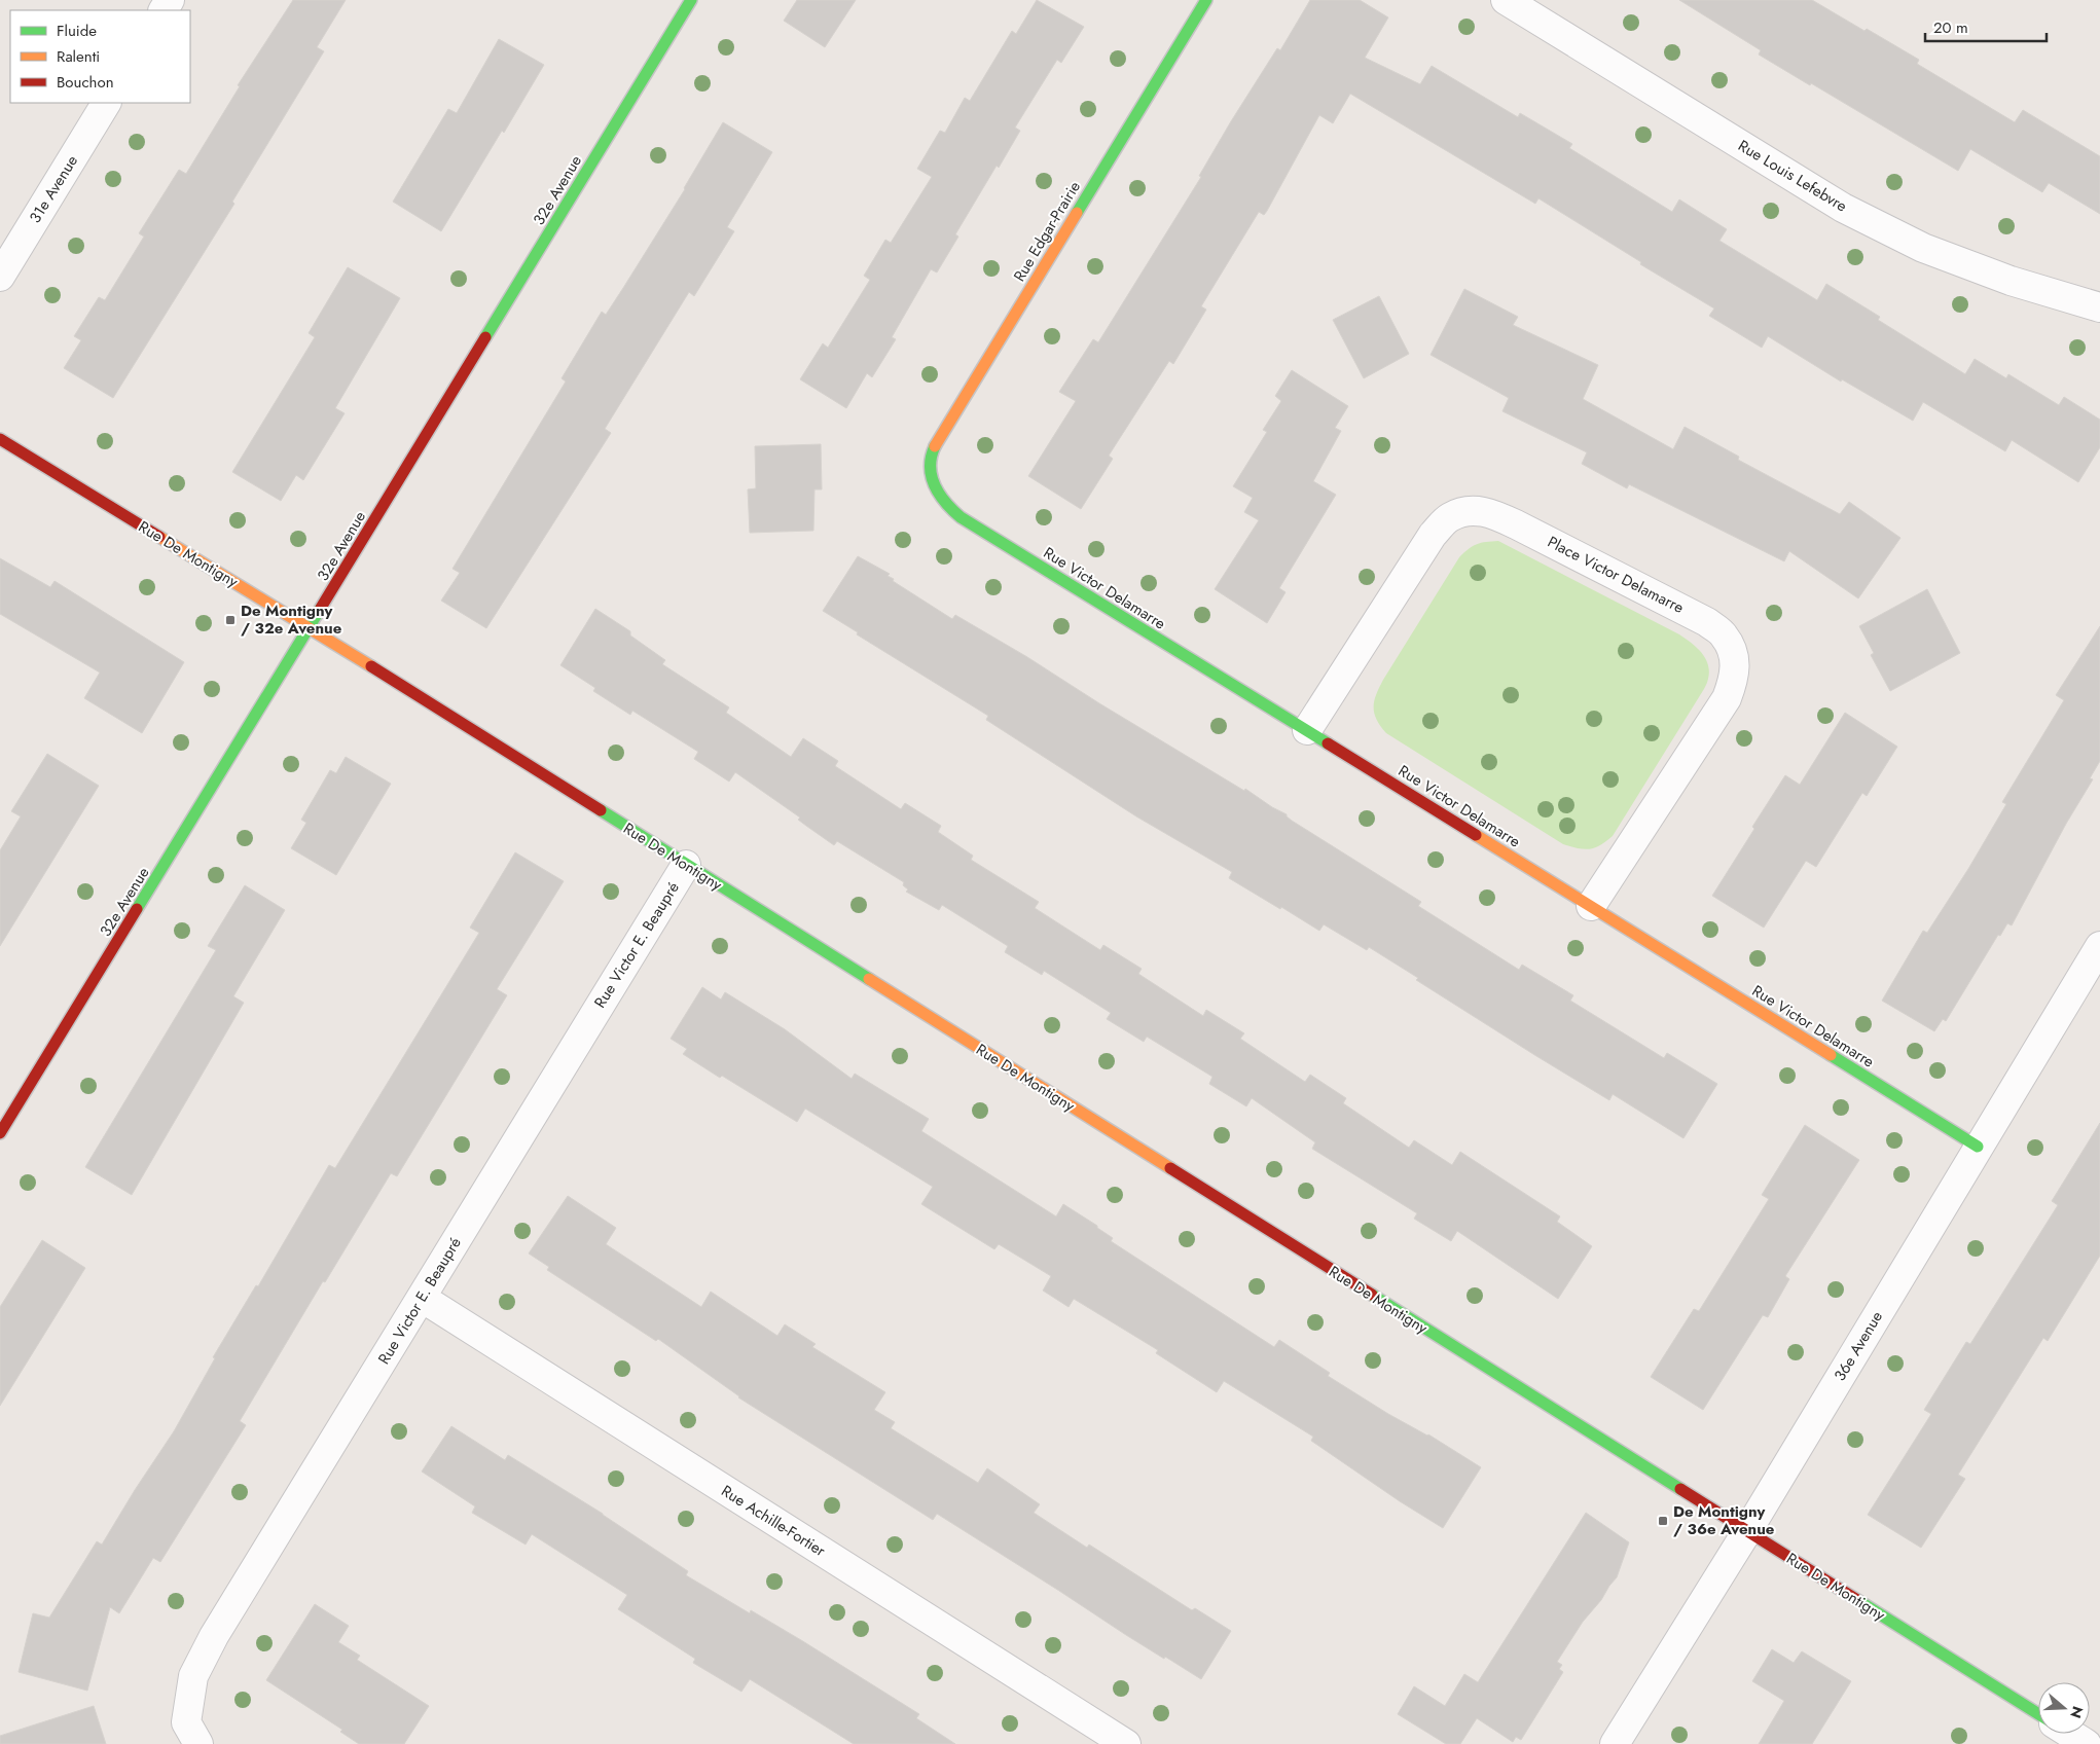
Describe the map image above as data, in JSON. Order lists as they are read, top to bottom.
{
  "streets": {
    "street": [
      "Rue Louis Lefebvre",
      "31e Avenue",
      "32e Avenue",
      "Rue Edgar-Prairie",
      "Rue De Montigny",
      "Place Victor Delamarre",
      "Rue Victor Delamarre",
      "Rue Victor E. Beaupré",
      "36e Avenue",
      "Rue Achille-Fortier"
    ]
  },
  "crossings": [
    ["32e Avenue", "Rue De Montigny"],
    ["Rue Edgar-Prairie", "Rue Victor Delamarre"],
    ["Rue De Montigny", "Rue Victor E. Beaupré"],
    ["Rue De Montigny", "36e Avenue"],
    ["Place Victor Delamarre", "Rue Victor Delamarre"],
    ["Rue Victor Delamarre", "36e Avenue"],
    ["Rue Victor E. Beaupré", "Rue Achille-Fortier"]
  ],
  "places": {
    "transit": ["De Montigny / 32e Avenue", "De Montigny / 36e Avenue"]
  },
  "legend": ["Fluide", "Ralenti", "Bouchon"],
  "scale_bar": "20 m",
  "north": "right"
}
